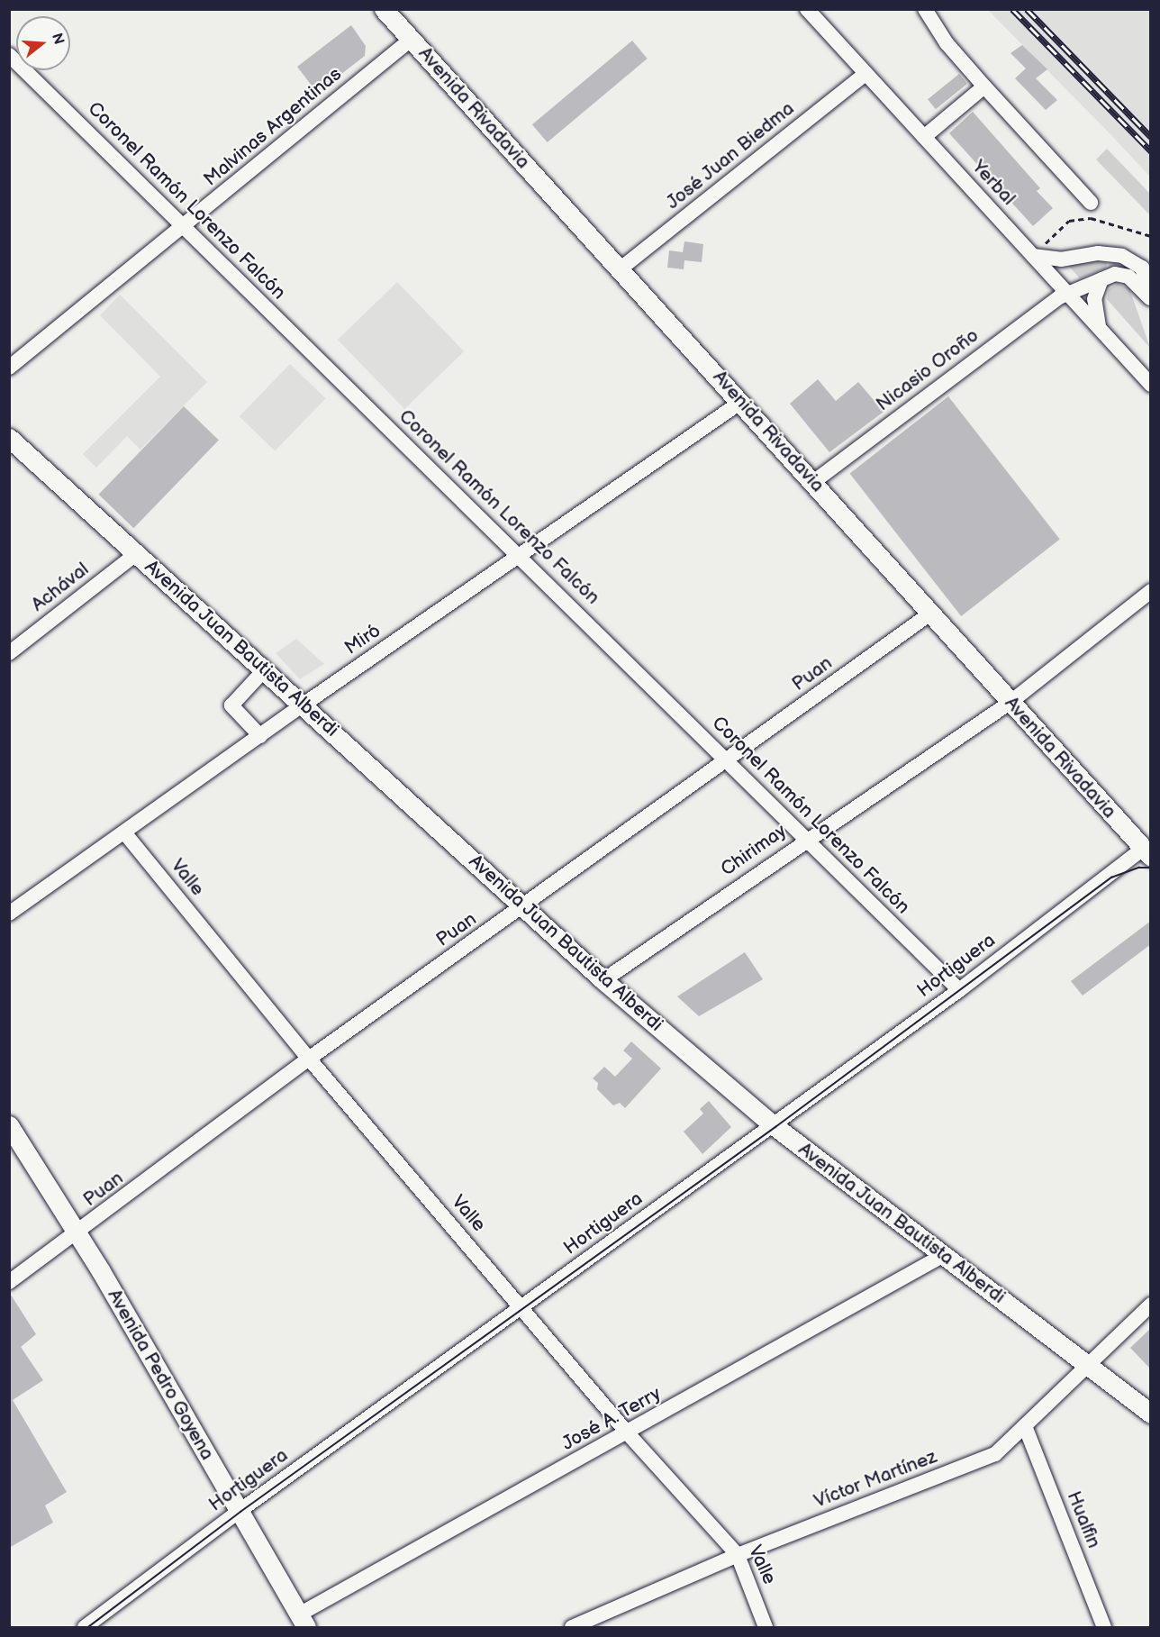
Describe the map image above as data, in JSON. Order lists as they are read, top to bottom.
{
  "streets": {
    "main road": ["Avenida Rivadavia", "Avenida Juan Bautista Alberdi", "Avenida Pedro Goyena"],
    "street": [
      "Malvinas Argentinas",
      "José Juan Biedma",
      "Yerbal",
      "Coronel Ramón Lorenzo Falcón",
      "Nicasio Oroño",
      "Achával",
      "Miró",
      "Puan",
      "Chirimay",
      "Valle",
      "Hortiguera",
      "José A. Terry",
      "Víctor Martínez",
      "Hualfin"
    ]
  },
  "crossings": [
    ["Avenida Rivadavia", "Malvinas Argentinas"],
    ["Avenida Rivadavia", "José Juan Biedma"],
    ["Avenida Rivadavia", "Nicasio Oroño"],
    ["Avenida Rivadavia", "Miró"],
    ["Avenida Rivadavia", "Puan"],
    ["Avenida Rivadavia", "Chirimay"],
    ["Avenida Rivadavia", "Hortiguera"],
    ["Malvinas Argentinas", "Coronel Ramón Lorenzo Falcón"],
    ["José Juan Biedma", "Yerbal"],
    ["Yerbal", "Nicasio Oroño"],
    ["Coronel Ramón Lorenzo Falcón", "Miró"],
    ["Coronel Ramón Lorenzo Falcón", "Puan"],
    ["Coronel Ramón Lorenzo Falcón", "Chirimay"],
    ["Coronel Ramón Lorenzo Falcón", "Hortiguera"],
    ["Achával", "Avenida Juan Bautista Alberdi"],
    ["Miró", "Avenida Juan Bautista Alberdi"],
    ["Miró", "Valle"],
    ["Avenida Juan Bautista Alberdi", "Puan"],
    ["Avenida Juan Bautista Alberdi", "Chirimay"],
    ["Avenida Juan Bautista Alberdi", "Hortiguera"],
    ["Avenida Juan Bautista Alberdi", "José A. Terry"],
    ["Avenida Juan Bautista Alberdi", "Víctor Martínez"],
    ["Puan", "Valle"],
    ["Puan", "Avenida Pedro Goyena"],
    ["Valle", "Hortiguera"],
    ["Valle", "José A. Terry"],
    ["Valle", "Víctor Martínez"],
    ["Hortiguera", "Avenida Pedro Goyena"],
    ["Avenida Pedro Goyena", "José A. Terry"],
    ["Víctor Martínez", "Hualfin"]
  ],
  "north": "right"
}
